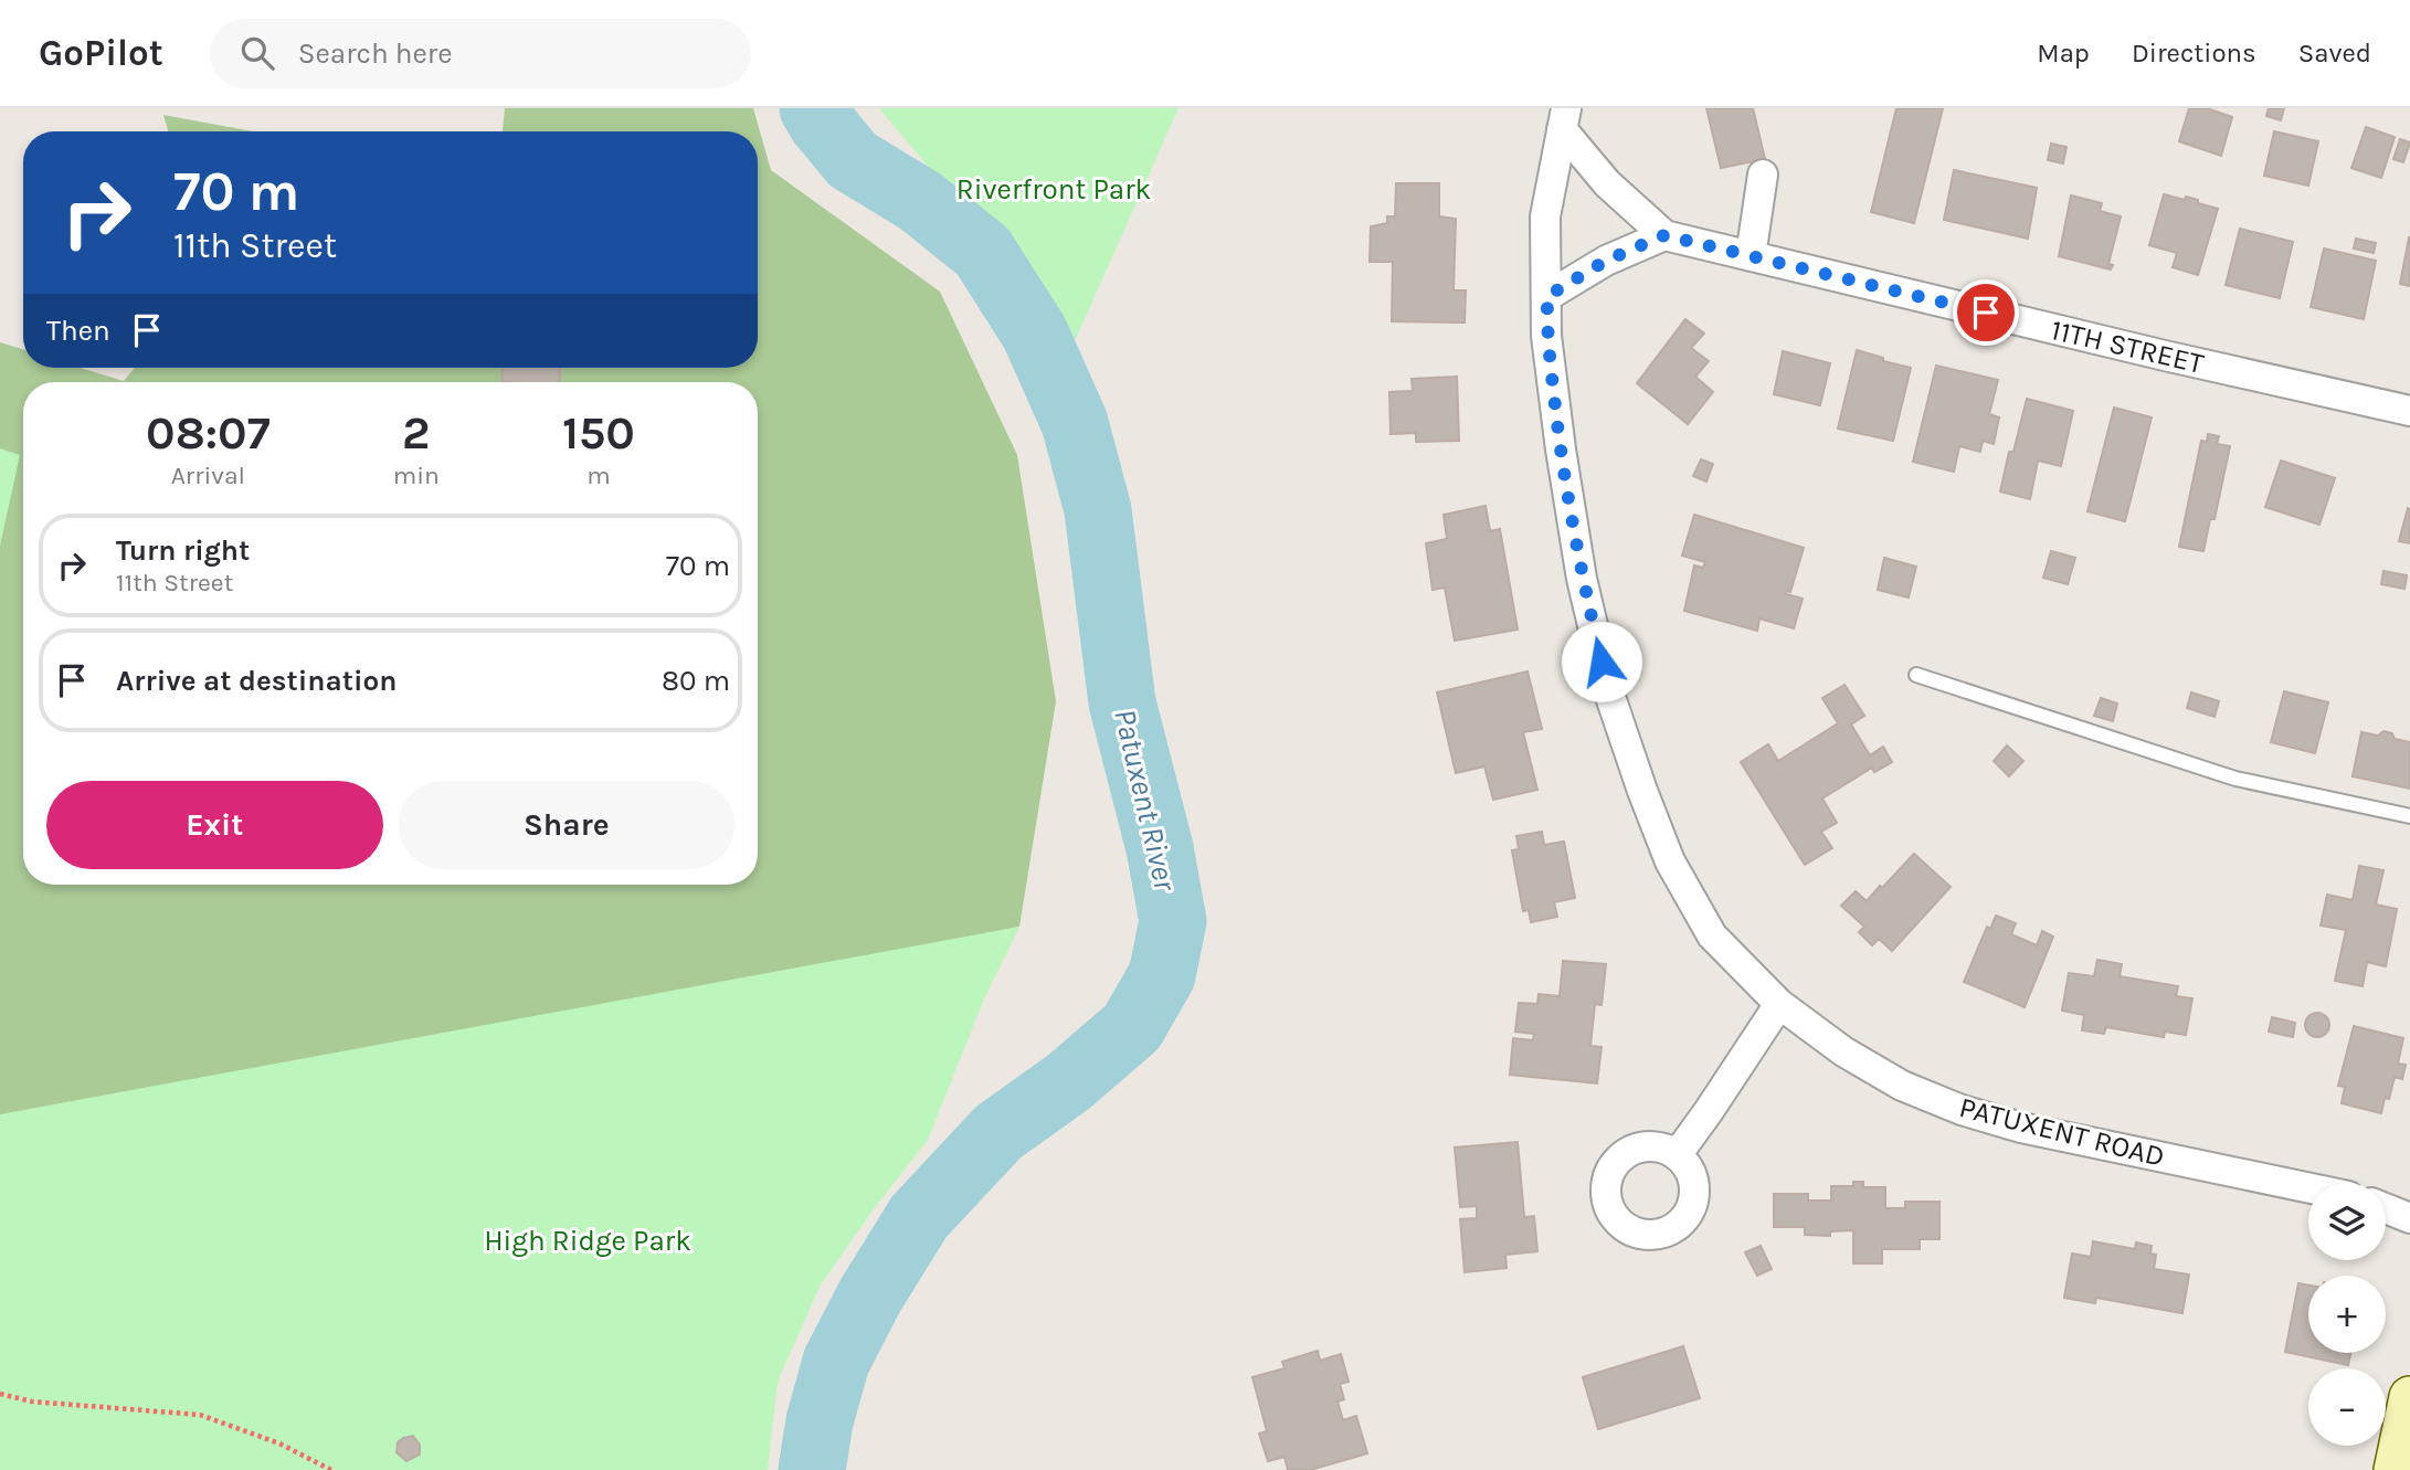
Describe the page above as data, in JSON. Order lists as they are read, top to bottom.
{
  "streets": {
    "street": ["11TH STREET", "PATUXENT ROAD"]
  },
  "crossings": [
    ["11TH STREET", "PATUXENT ROAD"]
  ],
  "water": ["Patuxent River"],
  "parks": ["Riverfront Park", "High Ridge Park"],
  "page": {
    "header": "GoPilot",
    "search": "Search here",
    "nav": ["Map", "Directions", "Saved"],
    "turn": ["70 m", "11th Street"],
    "then": "Then",
    "eta": [
      "08:07",
      "Arrival",
      "2",
      "min",
      "150",
      "m"
    ],
    "list": [
      {
        "name": "Turn right",
        "note": "11th Street",
        "value": "70 m"
      },
      {
        "name": "Arrive at destination",
        "value": "80 m"
      }
    ],
    "buttons": ["Exit", "Share"],
    "map_buttons": ["+", "−"]
  }
}
